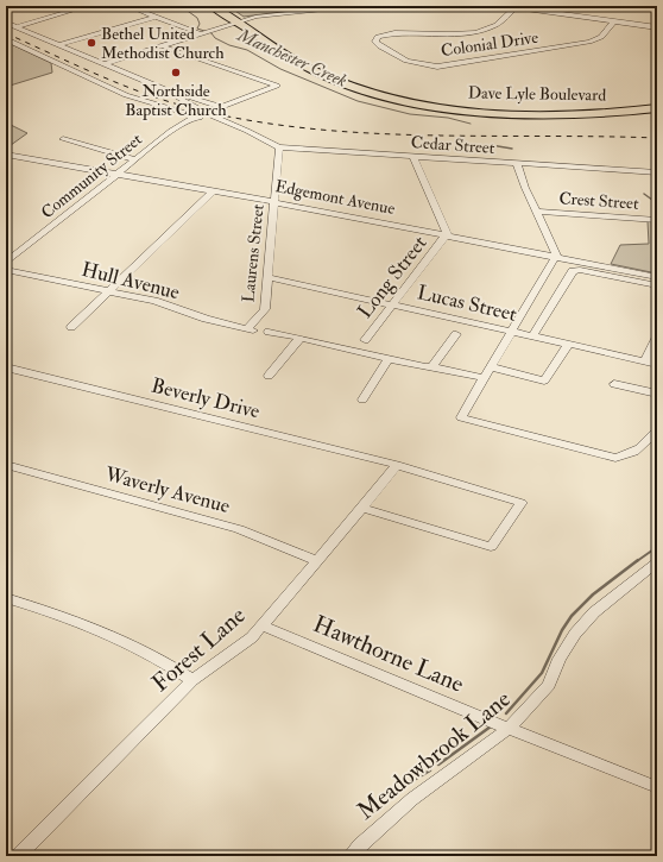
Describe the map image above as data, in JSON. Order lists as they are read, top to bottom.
{
  "streets": {
    "main road": ["Dave Lyle Boulevard"],
    "street": [
      "Colonial Drive",
      "Cedar Street",
      "Community Street",
      "Edgemont Avenue",
      "Crest Street",
      "Laurens Street",
      "Long Street",
      "Hull Avenue",
      "Lucas Street",
      "Beverly Drive",
      "Waverly Avenue",
      "Forest Lane",
      "Hawthorne Lane",
      "Meadowbrook Lane"
    ]
  },
  "crossings": [
    ["Cedar Street", "Laurens Street"],
    ["Cedar Street", "Long Street"],
    ["Community Street", "Edgemont Avenue"],
    ["Edgemont Avenue", "Laurens Street"],
    ["Edgemont Avenue", "Long Street"],
    ["Laurens Street", "Hull Avenue"],
    ["Laurens Street", "Lucas Street"],
    ["Long Street", "Lucas Street"],
    ["Beverly Drive", "Forest Lane"],
    ["Waverly Avenue", "Forest Lane"],
    ["Forest Lane", "Hawthorne Lane"],
    ["Hawthorne Lane", "Meadowbrook Lane"]
  ],
  "water": ["Manchester Creek"],
  "places": ["Bethel United Methodist Church", "Northside Baptist Church"]
}
